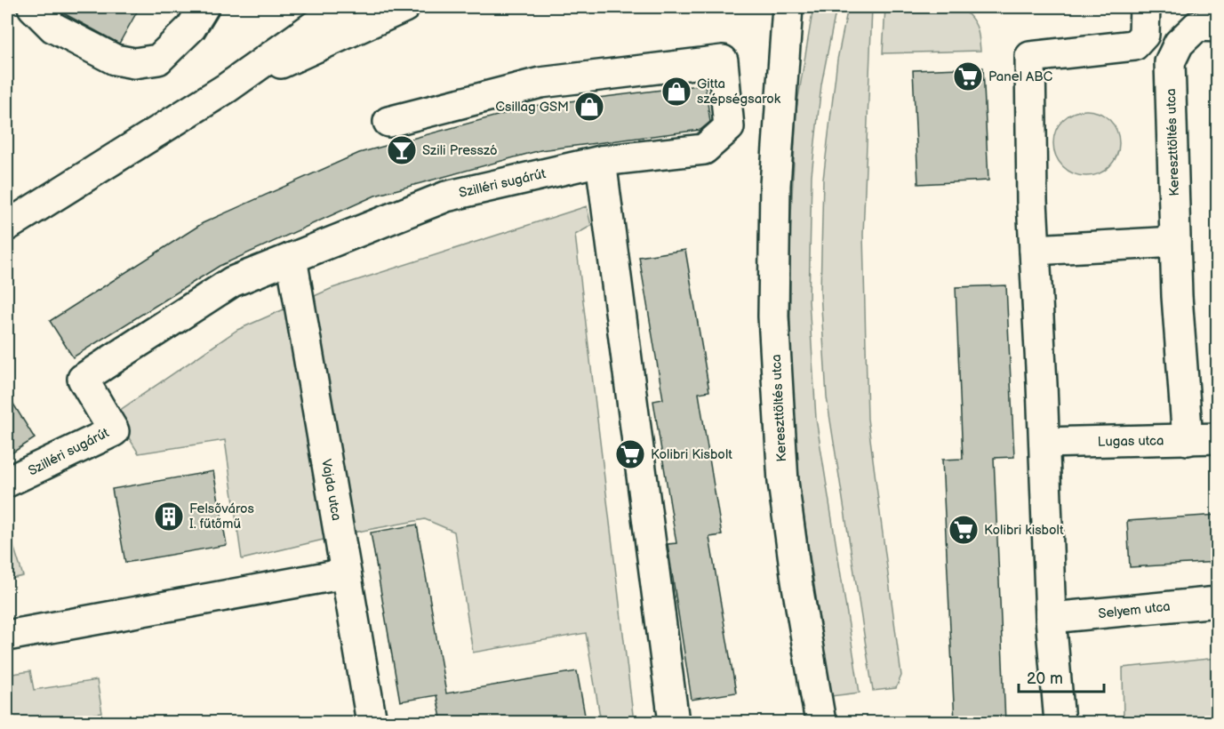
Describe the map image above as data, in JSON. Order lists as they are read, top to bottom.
{
  "streets": {
    "street": [
      "Kereszttöltés utca",
      "Szilléri sugárút",
      "Lugas utca",
      "Vajda utca",
      "Selyem utca"
    ]
  },
  "crossings": [
    ["Kereszttöltés utca", "Lugas utca"],
    ["Szilléri sugárút", "Vajda utca"]
  ],
  "places": {
    "supermarket": ["Panel ABC", "Kolibri Kisbolt", "Kolibri kisbolt"],
    "shop": ["Gitta szépségsarok", "Csillag GSM"],
    "bar": ["Szili Presszó"],
    "building": ["Felsőváros I. fűtőmű"]
  },
  "scale_bar": "20 m"
}
